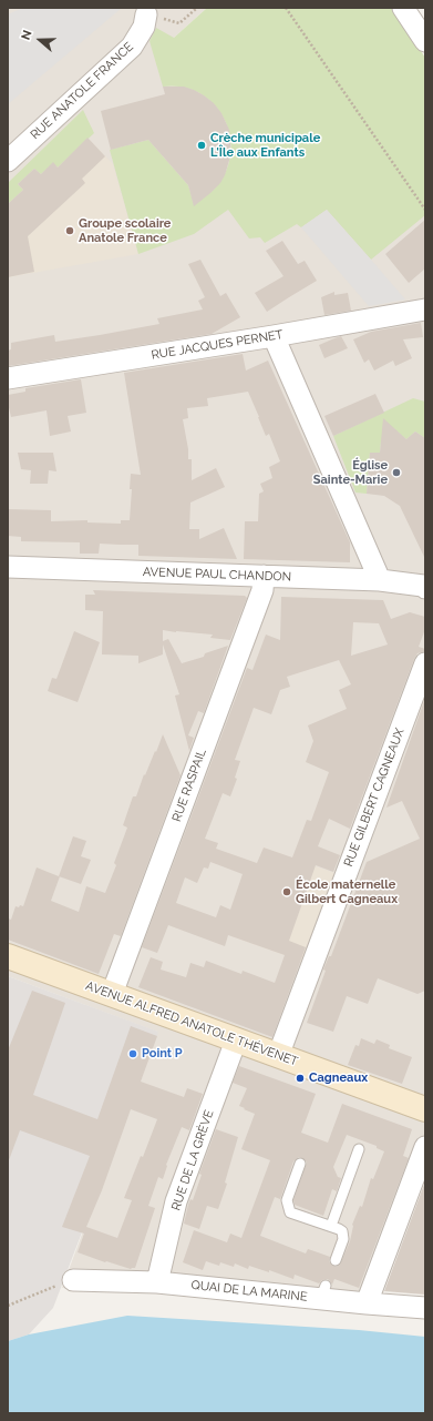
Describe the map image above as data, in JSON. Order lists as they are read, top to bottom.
{
  "streets": {
    "main road": ["AVENUE ALFRED ANATOLE THÉVENET"],
    "street": [
      "RUE ANATOLE FRANCE",
      "RUE JACQUES PERNET",
      "AVENUE PAUL CHANDON",
      "RUE RASPAIL",
      "RUE GILBERT CAGNEAUX",
      "RUE DE LA GRÈVE",
      "QUAI DE LA MARINE"
    ]
  },
  "crossings": [
    ["AVENUE PAUL CHANDON", "RUE RASPAIL"],
    ["RUE RASPAIL", "AVENUE ALFRED ANATOLE THÉVENET"],
    ["RUE GILBERT CAGNEAUX", "AVENUE ALFRED ANATOLE THÉVENET"],
    ["AVENUE ALFRED ANATOLE THÉVENET", "RUE DE LA GRÈVE"],
    ["RUE DE LA GRÈVE", "QUAI DE LA MARINE"]
  ],
  "places": [
    "Crèche municipale L'Île aux Enfants",
    "Groupe scolaire Anatole France",
    "Église Sainte-Marie",
    "École maternelle Gilbert Cagneaux",
    "Point P",
    "Cagneaux"
  ],
  "north": "left"
}
